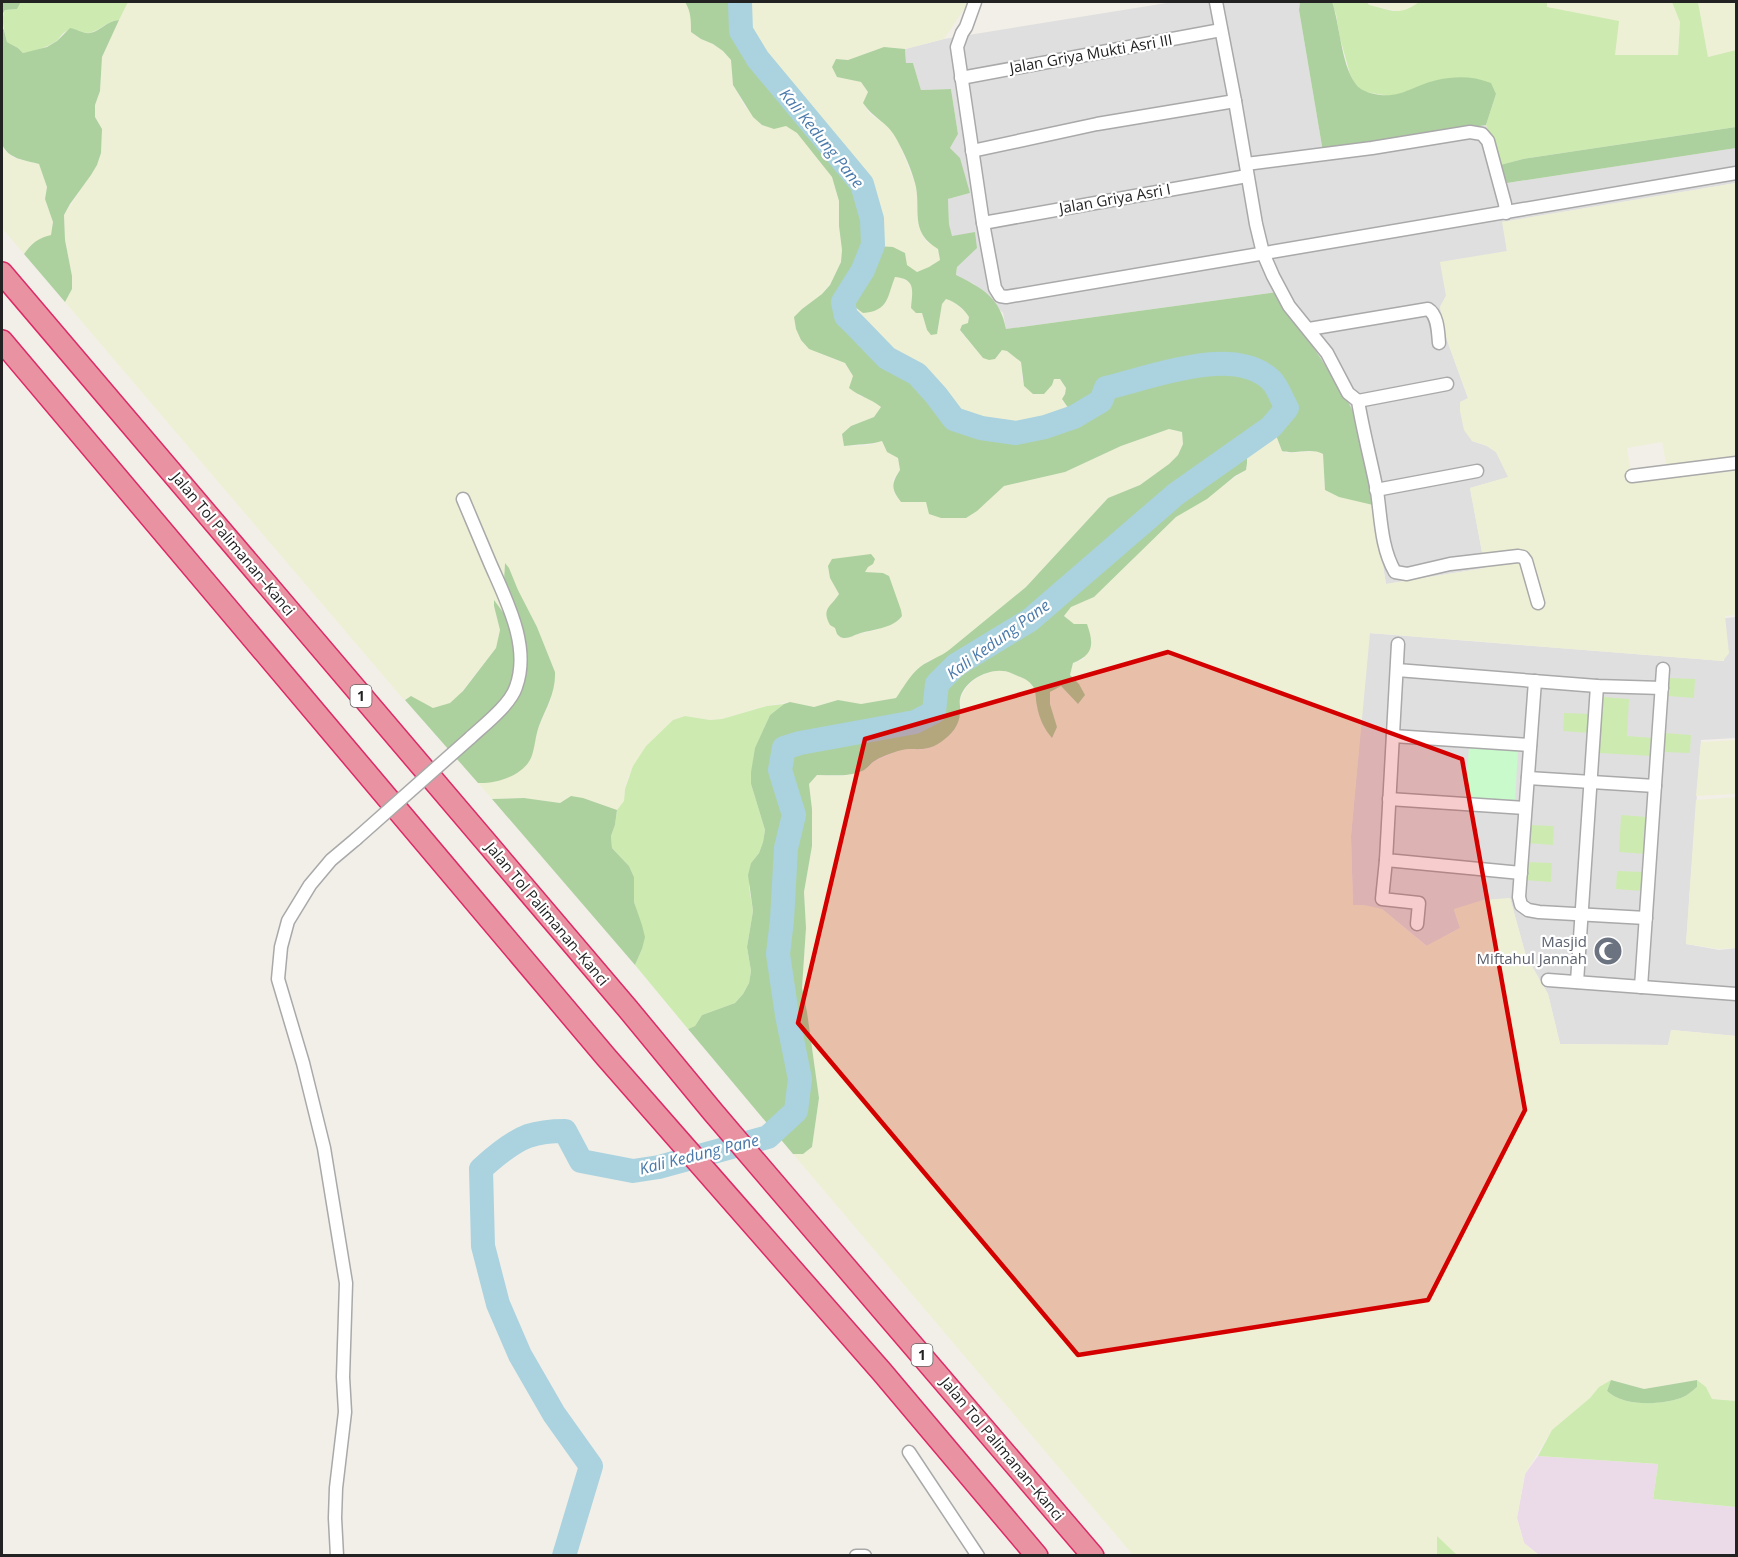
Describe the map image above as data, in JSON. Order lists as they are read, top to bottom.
{
  "streets": {
    "highway": ["Jalan Tol Palimanan–Kanci", "1"],
    "street": ["Jalan Griya Mukti Asri III", "Jalan Griya Asri I"]
  },
  "water": ["Kali Kedung Pane"],
  "places": {
    "mosque": ["Masjid Miftahul Jannah"]
  }
}
